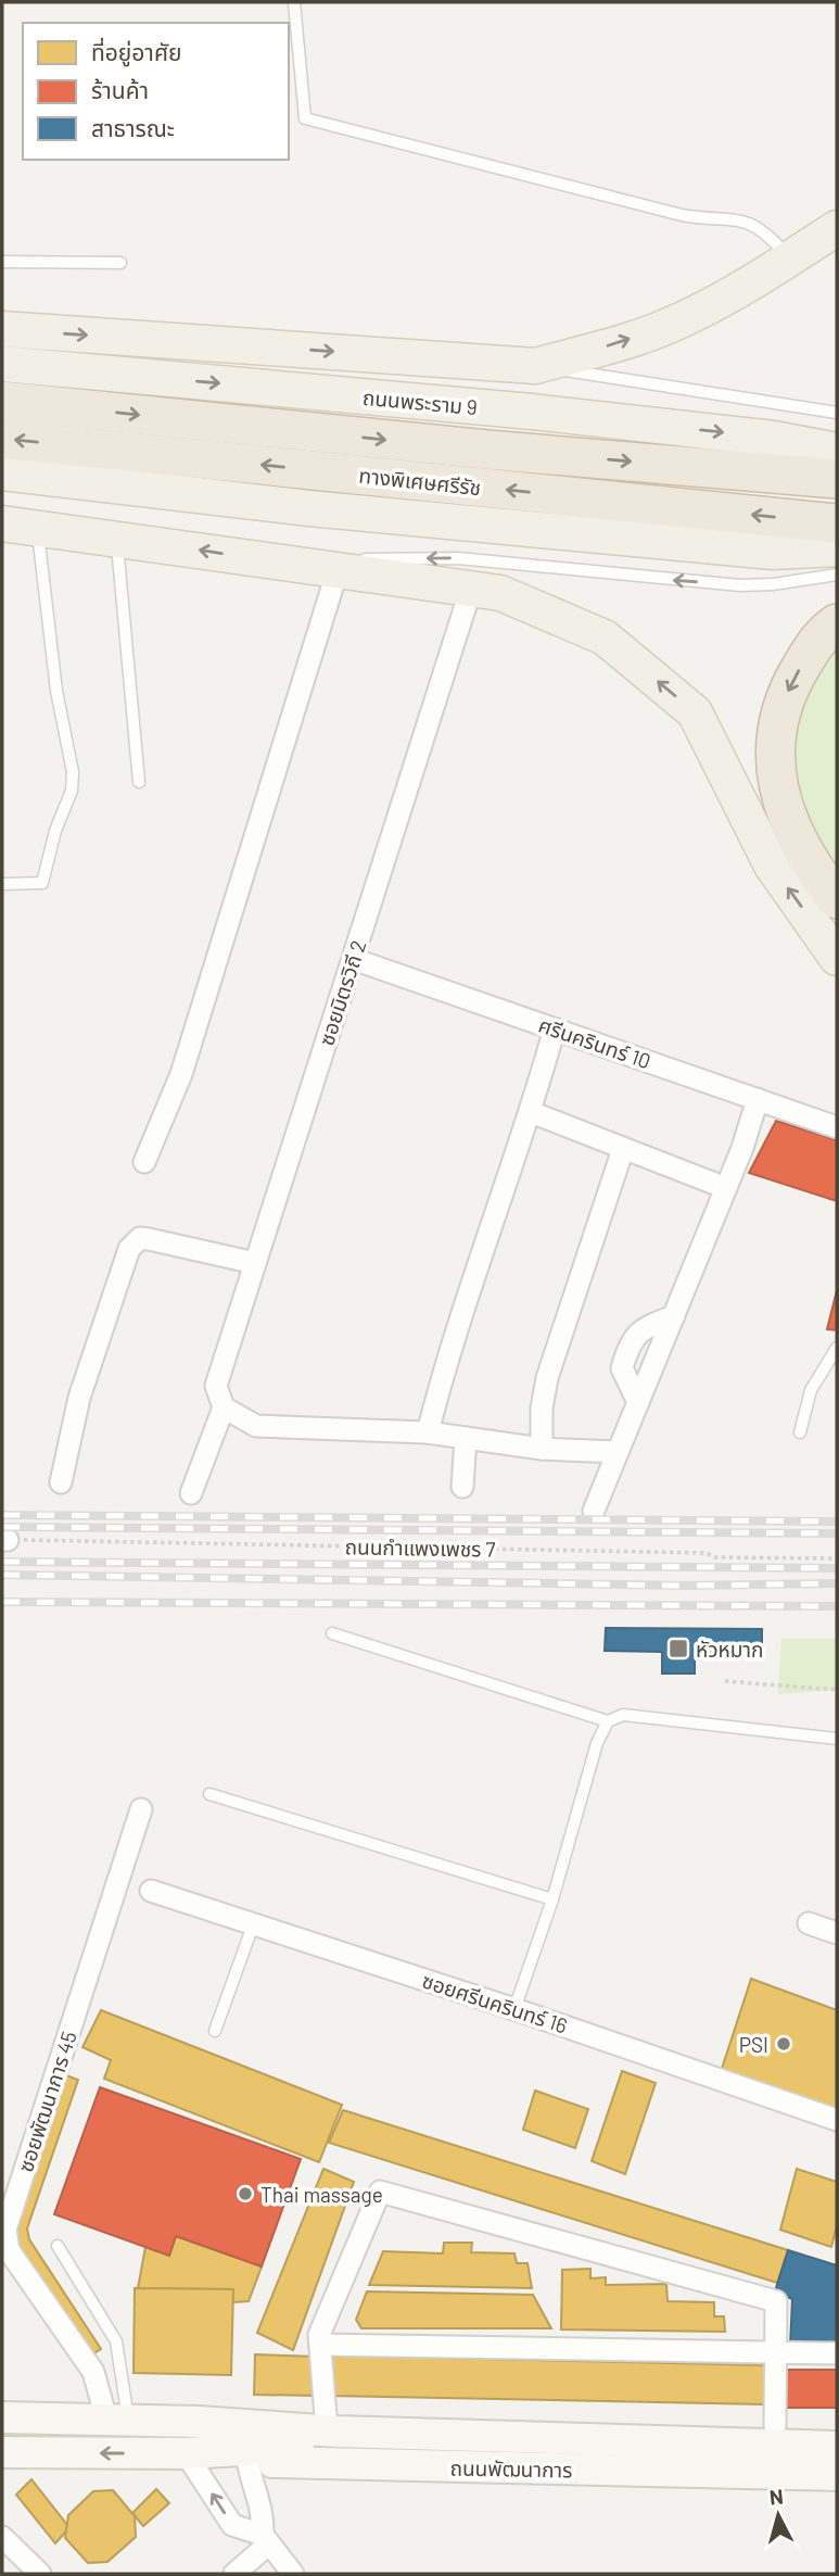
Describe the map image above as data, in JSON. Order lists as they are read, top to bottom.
{
  "streets": {
    "highway": ["ทางพิเศษศรีรัช"],
    "main road": ["ถนนพระราม 9", "ถนนพัฒนาการ"],
    "street": [
      "ซอยมิตรวิถี 2",
      "ศรีนครินทร์ 10",
      "ซอยศรีนครินทร์ 16",
      "ซอยพัฒนาการ 45"
    ],
    "path": ["ถนนกำแพงเพชร 7"]
  },
  "crossings": [
    ["ซอยมิตรวิถี 2", "ศรีนครินทร์ 10"],
    ["ซอยพัฒนาการ 45", "ถนนพัฒนาการ"]
  ],
  "places": {
    "transit": ["หัวหมาก"],
    "other": ["PSI", "Thai massage"]
  },
  "legend": ["ที่อยู่อาศัย", "ร้านค้า", "สาธารณะ"],
  "north": "top"
}
